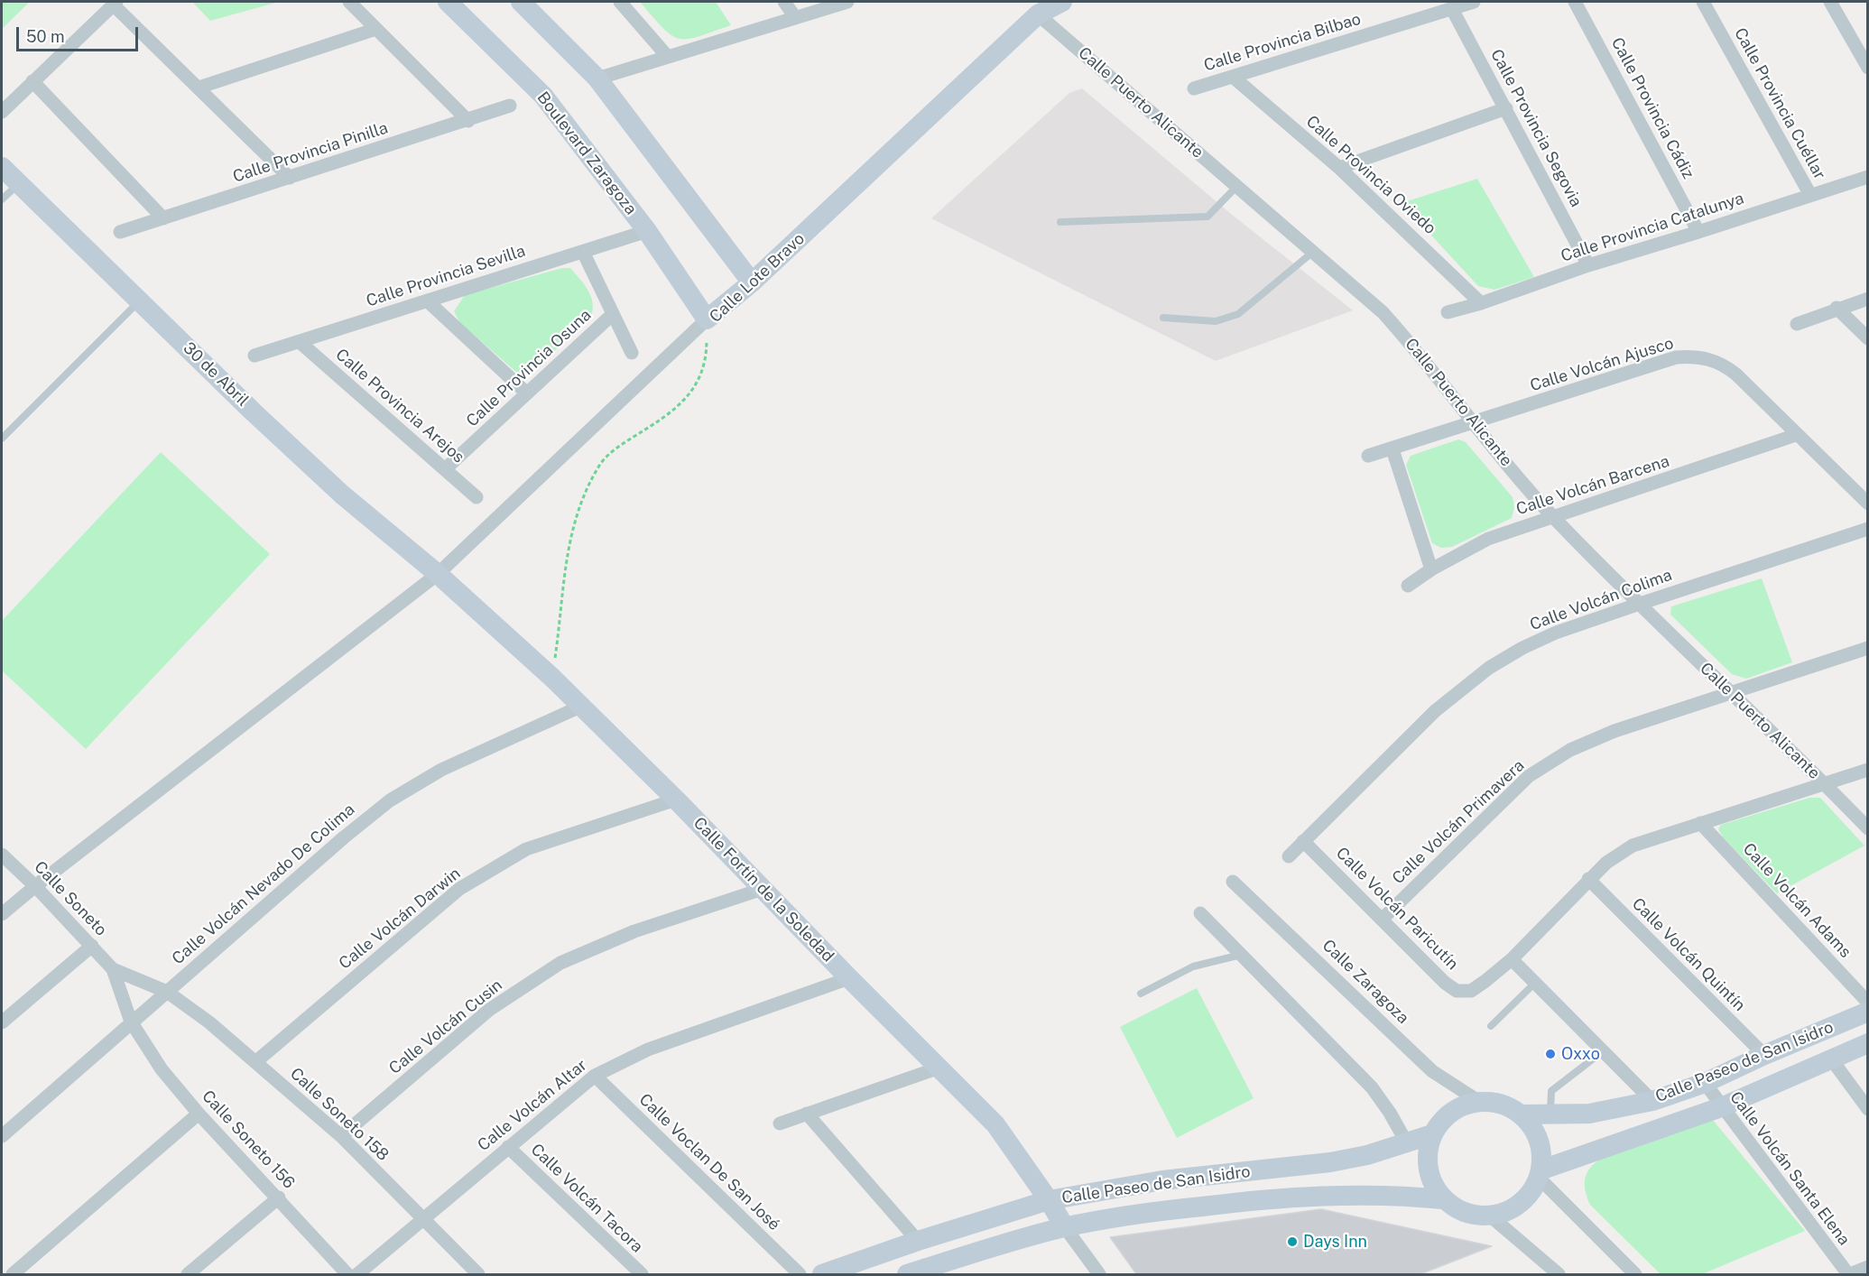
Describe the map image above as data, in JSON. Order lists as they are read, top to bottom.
{
  "streets": {
    "street": [
      "Calle Provincia Bilbao",
      "Calle Puerto Alicante",
      "Calle Provincia Cuéllar",
      "Calle Provincia Cádiz",
      "Calle Provincia Segovia",
      "Calle Provincia Pinilla",
      "Boulevard Zaragoza",
      "Calle Provincia Oviedo",
      "Calle Provincia Catalunya",
      "Calle Provincia Sevilla",
      "Calle Lote Bravo",
      "Calle Volcán Ajusco",
      "Calle Provincia Osuna",
      "30 de Abril",
      "Calle Provincia Arejos",
      "Calle Volcán Barcena",
      "Calle Volcán Colima",
      "Calle Volcán Primavera",
      "Calle Volcán Nevado De Colima",
      "Calle Fortín de la Soledad",
      "Calle Soneto",
      "Calle Volcán Adams",
      "Calle Volcán Paricutín",
      "Calle Volcán Darwin",
      "Calle Volcán Quintín",
      "Calle Zaragoza",
      "Calle Volcán Cusin",
      "Calle Paseo de San Isidro",
      "Calle Volcán Altar",
      "Calle Soneto 158",
      "Calle Soneto 156",
      "Calle Voclan De San José",
      "Calle Volcán Santa Elena",
      "Calle Volcán Tacora"
    ]
  },
  "crossings": [
    ["Calle Provincia Bilbao", "Calle Provincia Segovia"],
    ["Calle Provincia Bilbao", "Calle Provincia Oviedo"],
    ["Calle Puerto Alicante", "Calle Lote Bravo"],
    ["Calle Puerto Alicante", "Calle Volcán Ajusco"],
    ["Calle Puerto Alicante", "Calle Volcán Barcena"],
    ["Calle Puerto Alicante", "Calle Volcán Colima"],
    ["Calle Puerto Alicante", "Calle Volcán Primavera"],
    ["Calle Provincia Cuéllar", "Calle Provincia Catalunya"],
    ["Calle Provincia Cádiz", "Calle Provincia Catalunya"],
    ["Calle Provincia Segovia", "Calle Provincia Catalunya"],
    ["Boulevard Zaragoza", "Calle Provincia Sevilla"],
    ["Boulevard Zaragoza", "Calle Lote Bravo"],
    ["Calle Provincia Oviedo", "Calle Provincia Catalunya"],
    ["Calle Provincia Sevilla", "Calle Provincia Arejos"],
    ["Calle Lote Bravo", "Calle Fortín de la Soledad"],
    ["Calle Volcán Ajusco", "Calle Volcán Barcena"],
    ["Calle Provincia Osuna", "Calle Provincia Arejos"],
    ["30 de Abril", "Calle Fortín de la Soledad"],
    ["Calle Volcán Colima", "Calle Volcán Paricutín"],
    ["Calle Volcán Primavera", "Calle Volcán Paricutín"],
    ["Calle Volcán Nevado De Colima", "Calle Fortín de la Soledad"],
    ["Calle Volcán Nevado De Colima", "Calle Soneto"],
    ["Calle Volcán Nevado De Colima", "Calle Soneto 158"],
    ["Calle Volcán Nevado De Colima", "Calle Soneto 156"],
    ["Calle Fortín de la Soledad", "Calle Volcán Darwin"],
    ["Calle Fortín de la Soledad", "Calle Volcán Cusin"],
    ["Calle Fortín de la Soledad", "Calle Paseo de San Isidro"],
    ["Calle Fortín de la Soledad", "Calle Volcán Altar"],
    ["Calle Soneto", "Calle Soneto 158"],
    ["Calle Soneto", "Calle Soneto 156"],
    ["Calle Volcán Darwin", "Calle Soneto 158"],
    ["Calle Volcán Quintín", "Calle Paseo de San Isidro"],
    ["Calle Zaragoza", "Calle Paseo de San Isidro"],
    ["Calle Volcán Cusin", "Calle Soneto 158"],
    ["Calle Paseo de San Isidro", "Calle Volcán Santa Elena"],
    ["Calle Volcán Altar", "Calle Soneto 158"],
    ["Calle Volcán Altar", "Calle Voclan De San José"],
    ["Calle Volcán Altar", "Calle Volcán Tacora"]
  ],
  "places": ["Oxxo", "Days Inn"],
  "scale_bar": "50 m"
}
